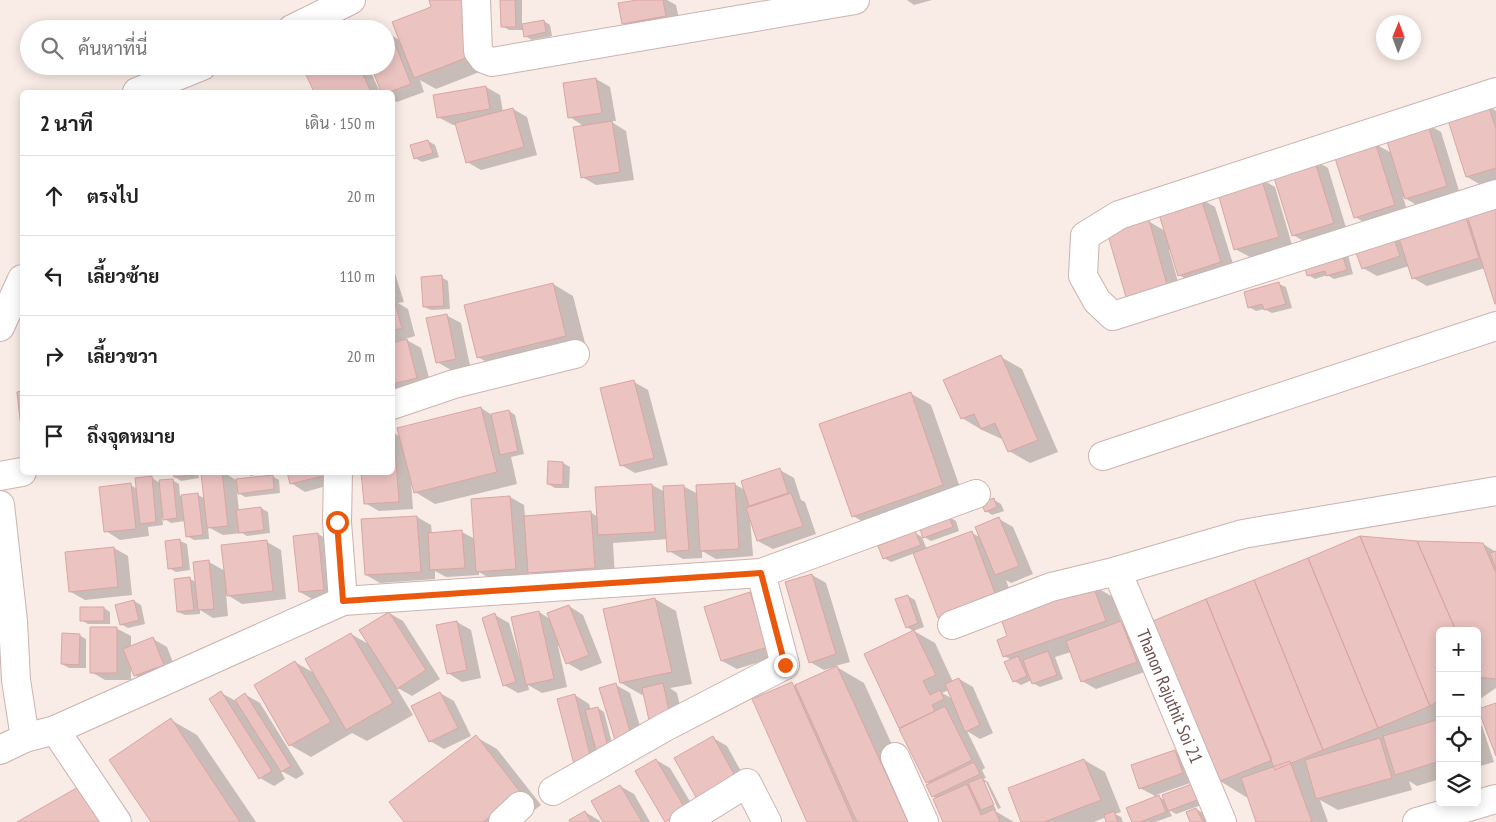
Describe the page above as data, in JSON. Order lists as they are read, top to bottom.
{
  "streets": {
    "street": ["Thanon Rajuthit Soi 21"]
  },
  "north": "top",
  "page": {
    "search": "ค้นหาที่นี่",
    "heading": ["2 นาที", "เดิน · 150 m"],
    "list": [
      ["ตรงไป", "20 m"],
      ["เลี้ยวซ้าย", "110 m"],
      ["เลี้ยวขวา", "20 m"],
      "ถึงจุดหมาย"
    ],
    "map_buttons": ["+", "−"]
  }
}
